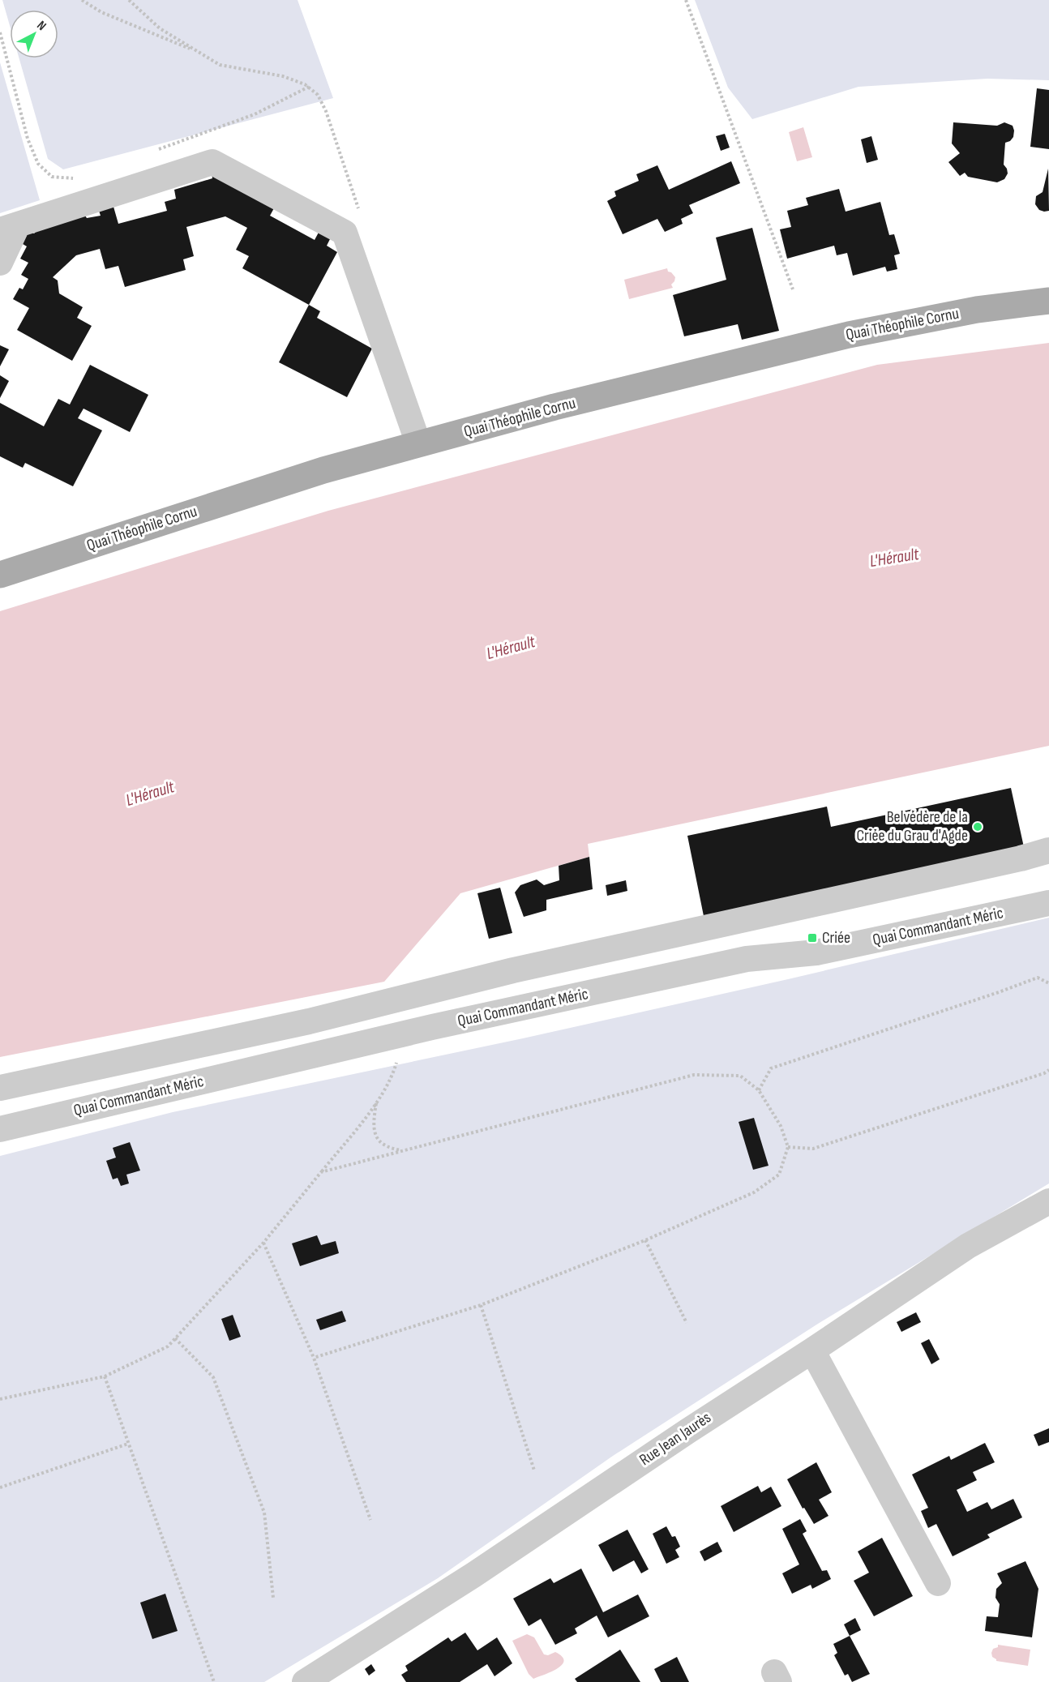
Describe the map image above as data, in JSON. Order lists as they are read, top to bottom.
{
  "streets": {
    "main road": ["Quai Théophile Cornu"],
    "street": ["Quai Commandant Méric", "Rue Jean Jaurès"]
  },
  "water": ["L'Hérault"],
  "places": {
    "other": ["Belvédère de la Criée du Grau d'Agde"],
    "transit": ["Criée"]
  },
  "north": "top right"
}
